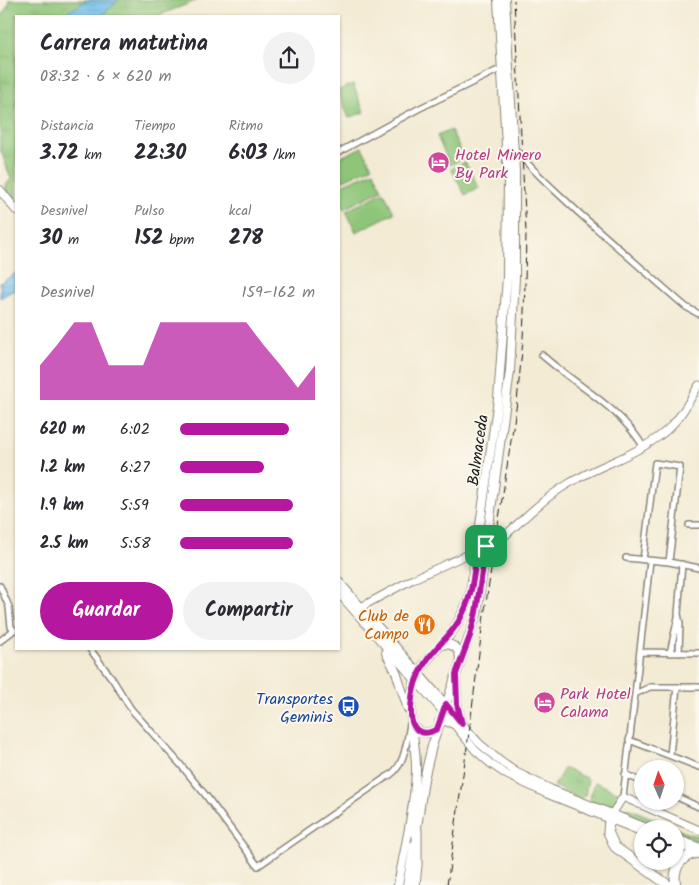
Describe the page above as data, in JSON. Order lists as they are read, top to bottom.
{
  "streets": {
    "main road": ["Balmaceda"]
  },
  "places": {
    "hotel": ["Hotel Minero By Park", "Park Hotel Calama"],
    "restaurant": ["Club de Campo"],
    "bus stop": ["Transportes Geminis"]
  },
  "north": "top",
  "page": {
    "heading": ["Carrera matutina", "08:32 · 6 × 620 m"],
    "stats": [
      ["Distancia", "3.72 km"],
      ["Tiempo", "22:30"],
      ["Ritmo", "6:03 /km"],
      ["Desnivel", "30 m"],
      ["Pulso", "152 bpm"],
      ["kcal", "278"]
    ],
    "chart": ["Desnivel", "159–162 m"],
    "list": [
      {
        "name": "620 m",
        "note": "6:02"
      },
      {
        "name": "1.2 km",
        "note": "6:27"
      },
      {
        "name": "1.9 km",
        "note": "5:59"
      },
      {
        "name": "2.5 km",
        "note": "5:58"
      }
    ],
    "buttons": ["Guardar", "Compartir"]
  }
}
